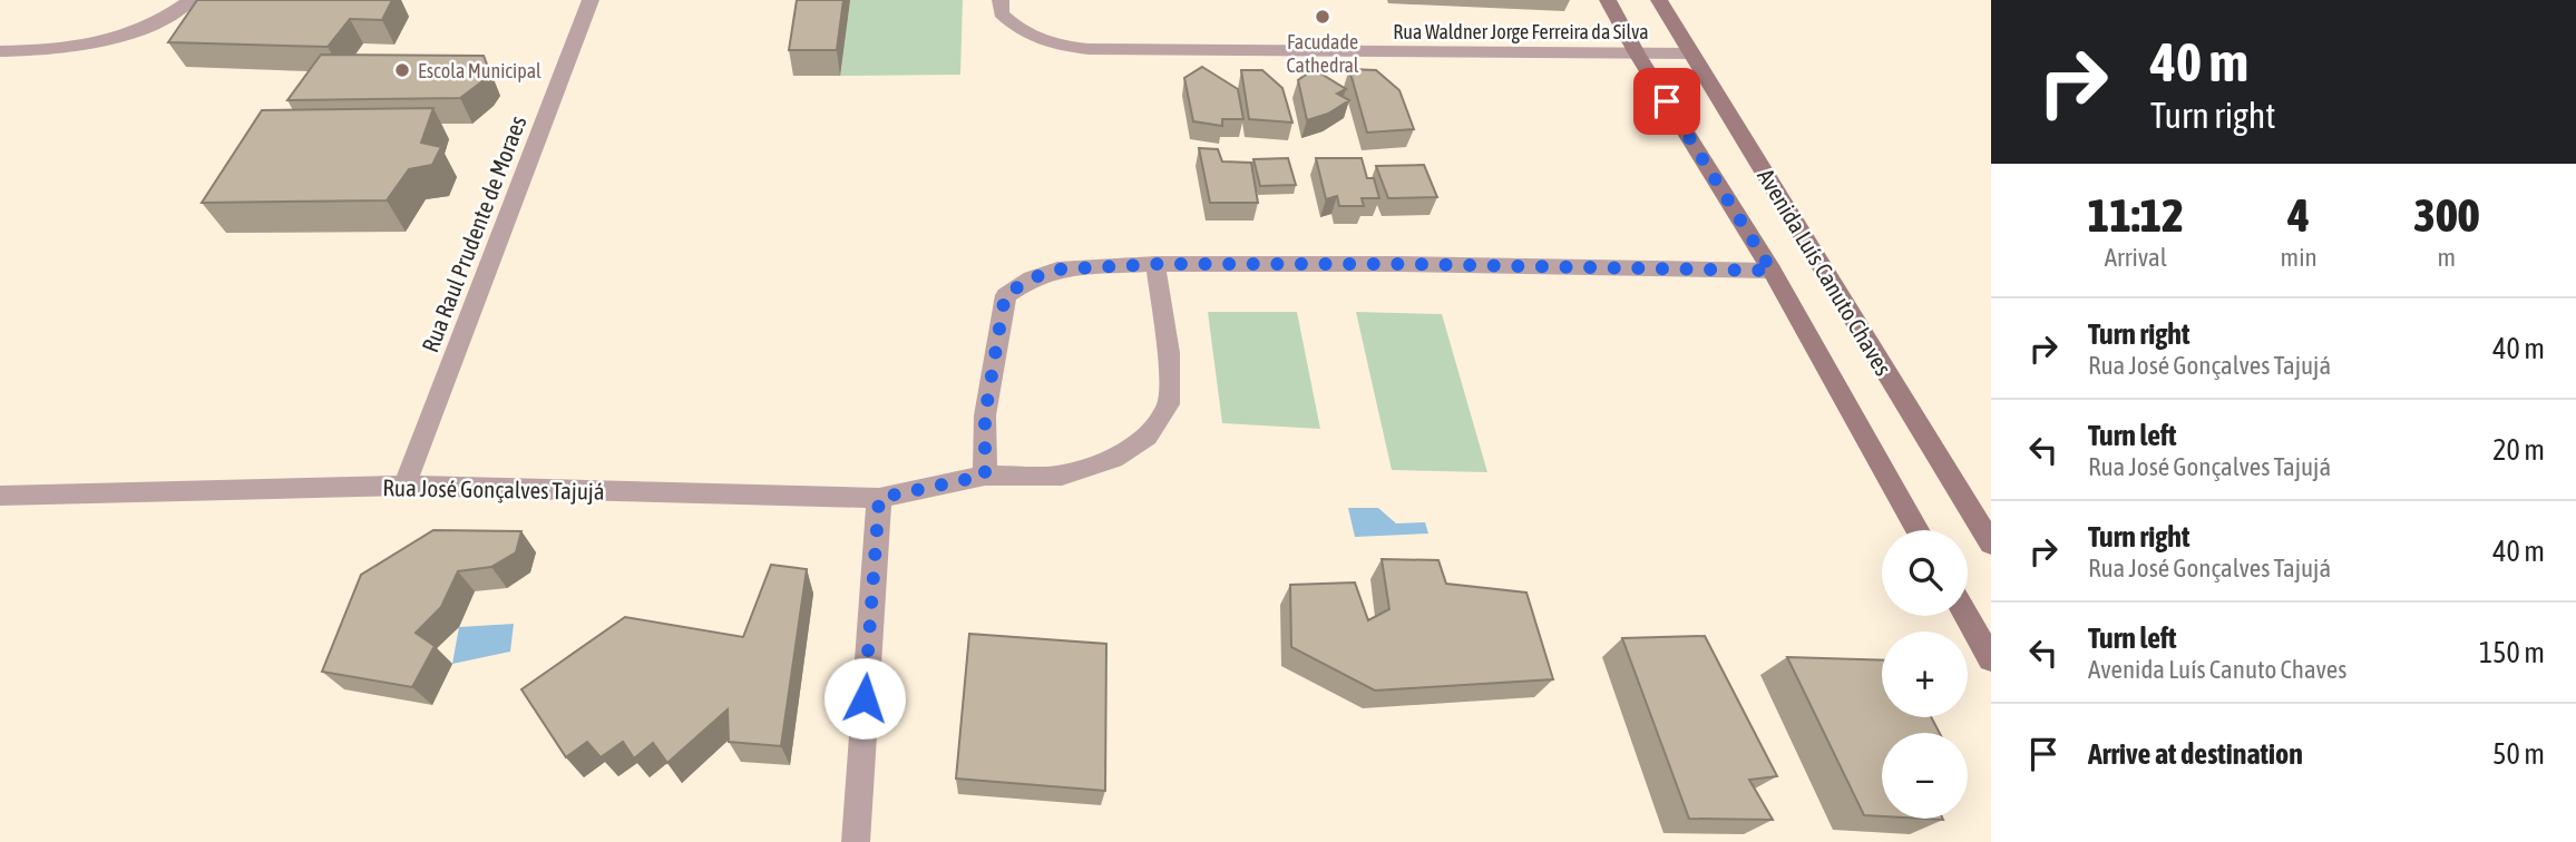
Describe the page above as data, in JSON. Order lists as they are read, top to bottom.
{
  "streets": {
    "street": [
      "Rua Waldner Jorge Ferreira da Silva",
      "Rua Raul Prudente de Moraes",
      "Avenida Luís Canuto Chaves",
      "Rua José Gonçalves Tajujá"
    ]
  },
  "crossings": [
    ["Rua Waldner Jorge Ferreira da Silva", "Avenida Luís Canuto Chaves"],
    ["Rua Raul Prudente de Moraes", "Rua José Gonçalves Tajujá"]
  ],
  "places": ["Facudade Cathedral", "Escola Municipal"],
  "page": {
    "turn": ["40 m", "Turn right"],
    "eta": [
      "11:12",
      "Arrival",
      "4",
      "min",
      "300",
      "m"
    ],
    "list": [
      {
        "name": "Turn right",
        "note": "Rua José Gonçalves Tajujá",
        "value": "40 m"
      },
      {
        "name": "Turn left",
        "note": "Rua José Gonçalves Tajujá",
        "value": "20 m"
      },
      {
        "name": "Turn right",
        "note": "Rua José Gonçalves Tajujá",
        "value": "40 m"
      },
      {
        "name": "Turn left",
        "note": "Avenida Luís Canuto Chaves",
        "value": "150 m"
      },
      {
        "name": "Arrive at destination",
        "value": "50 m"
      }
    ],
    "map_buttons": ["+", "−"]
  }
}
